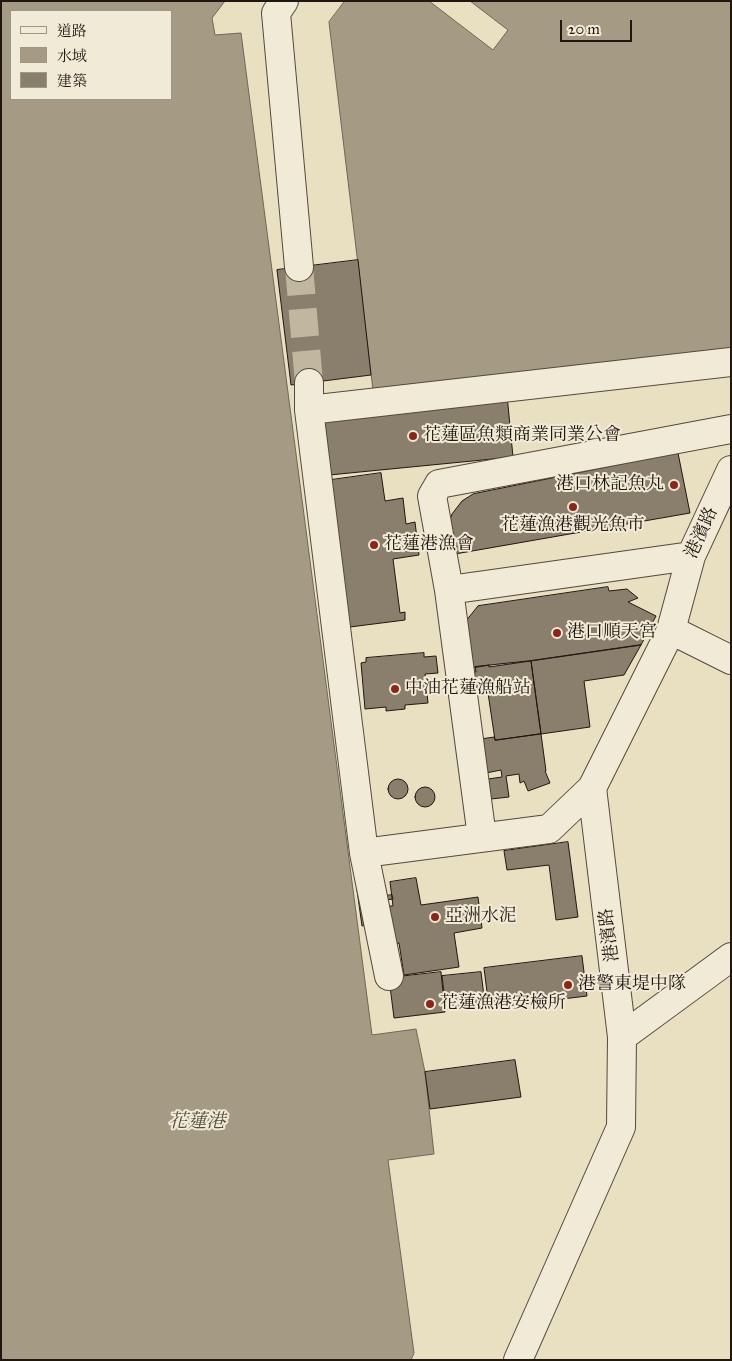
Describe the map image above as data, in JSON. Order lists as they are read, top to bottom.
{
  "streets": {
    "street": ["港濱路"]
  },
  "water": ["花蓮港"],
  "places": [
    "花蓮區魚類商業同業公會",
    "港口林記魚丸",
    "花蓮漁港觀光魚市",
    "花蓮港漁會",
    "港口順天宮",
    "中油花蓮漁船站",
    "亞洲水泥",
    "港警東堤中隊",
    "花蓮漁港安檢所"
  ],
  "legend": ["道路", "水域", "建築"],
  "scale_bar": "20 m"
}
